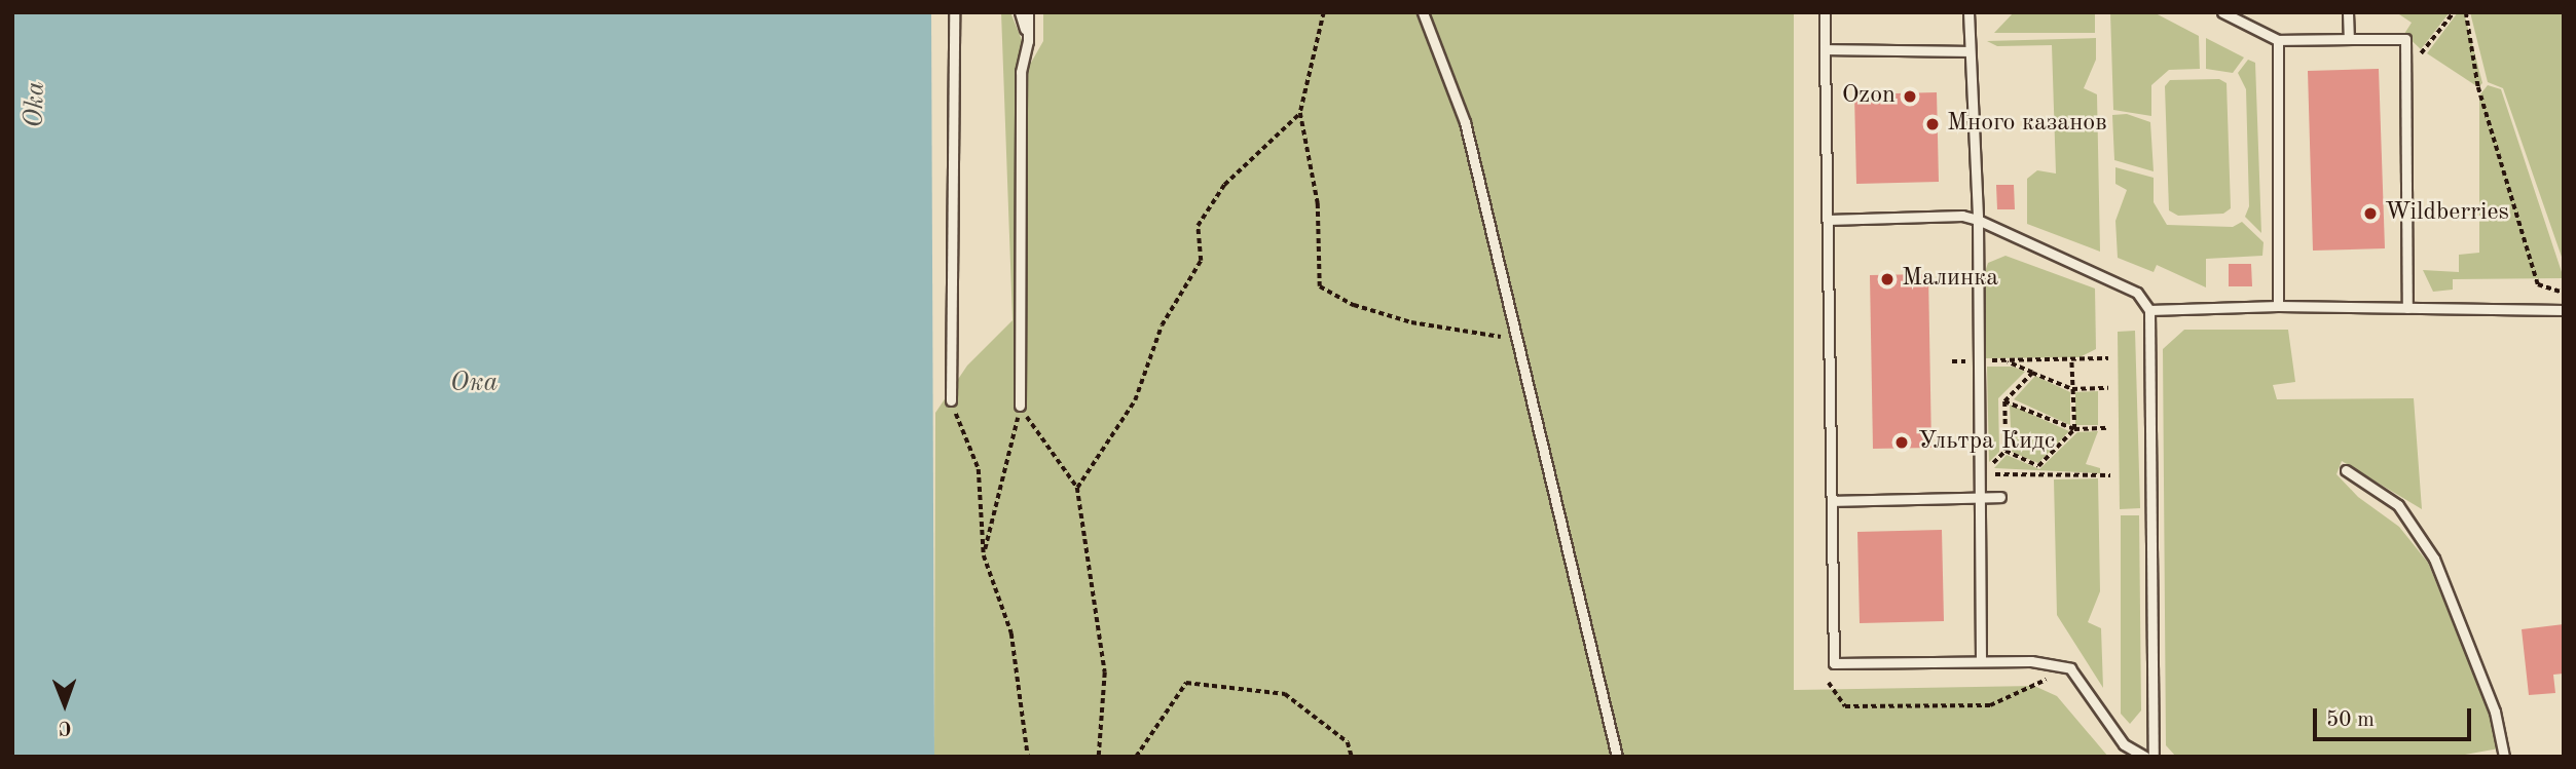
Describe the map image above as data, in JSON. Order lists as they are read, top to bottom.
{
  "water": ["Oka", "Ока"],
  "places": [
    "Ozon",
    "Много казанов",
    "Wildberries",
    "Малинка",
    "Ультра Кидс"
  ],
  "scale_bar": "50 m",
  "north": "bottom"
}
